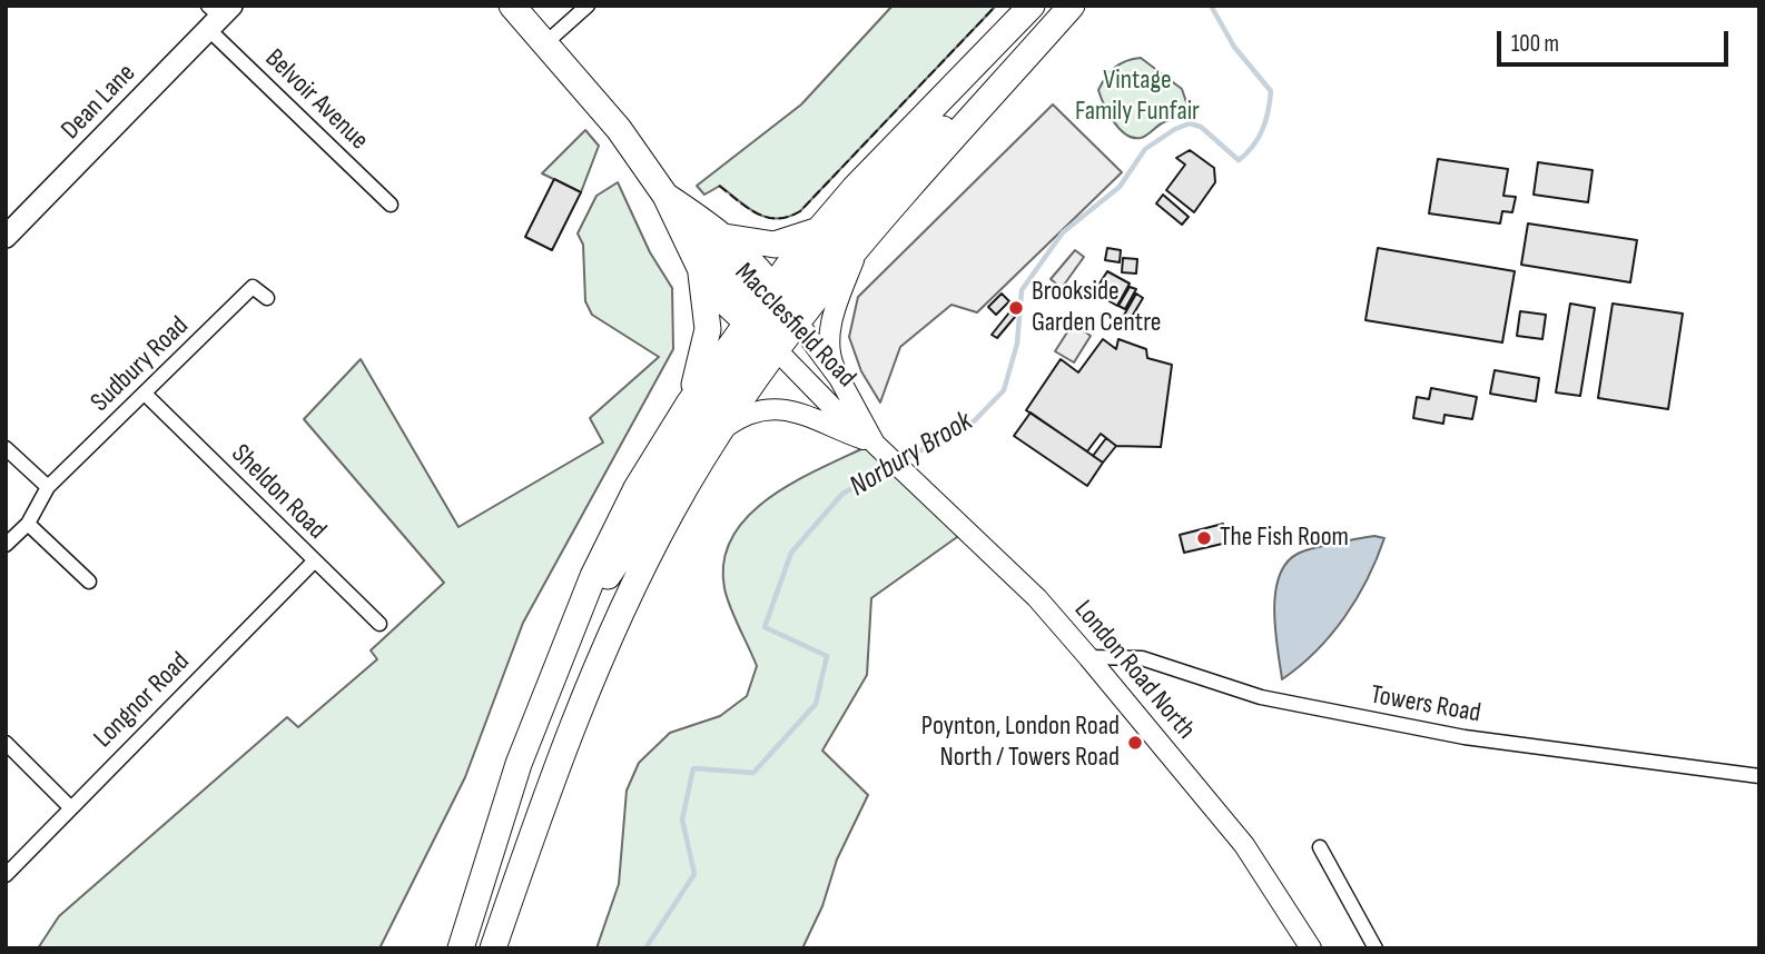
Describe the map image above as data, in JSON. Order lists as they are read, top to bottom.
{
  "streets": {
    "highway": ["Macclesfield Road"],
    "main road": ["Dean Lane", "London Road North"],
    "street": [
      "Belvoir Avenue",
      "Sudbury Road",
      "Sheldon Road",
      "Longnor Road",
      "Towers Road"
    ]
  },
  "crossings": [
    ["Belvoir Avenue", "Dean Lane"],
    ["Macclesfield Road", "London Road North"],
    ["Sudbury Road", "Sheldon Road"],
    ["Sheldon Road", "Longnor Road"],
    ["London Road North", "Towers Road"]
  ],
  "water": ["Norbury Brook"],
  "parks": ["Vintage Family Funfair"],
  "places": ["Brookside Garden Centre", "The Fish Room", "Poynton, London Road North / Towers Road"],
  "scale_bar": "100 m"
}
